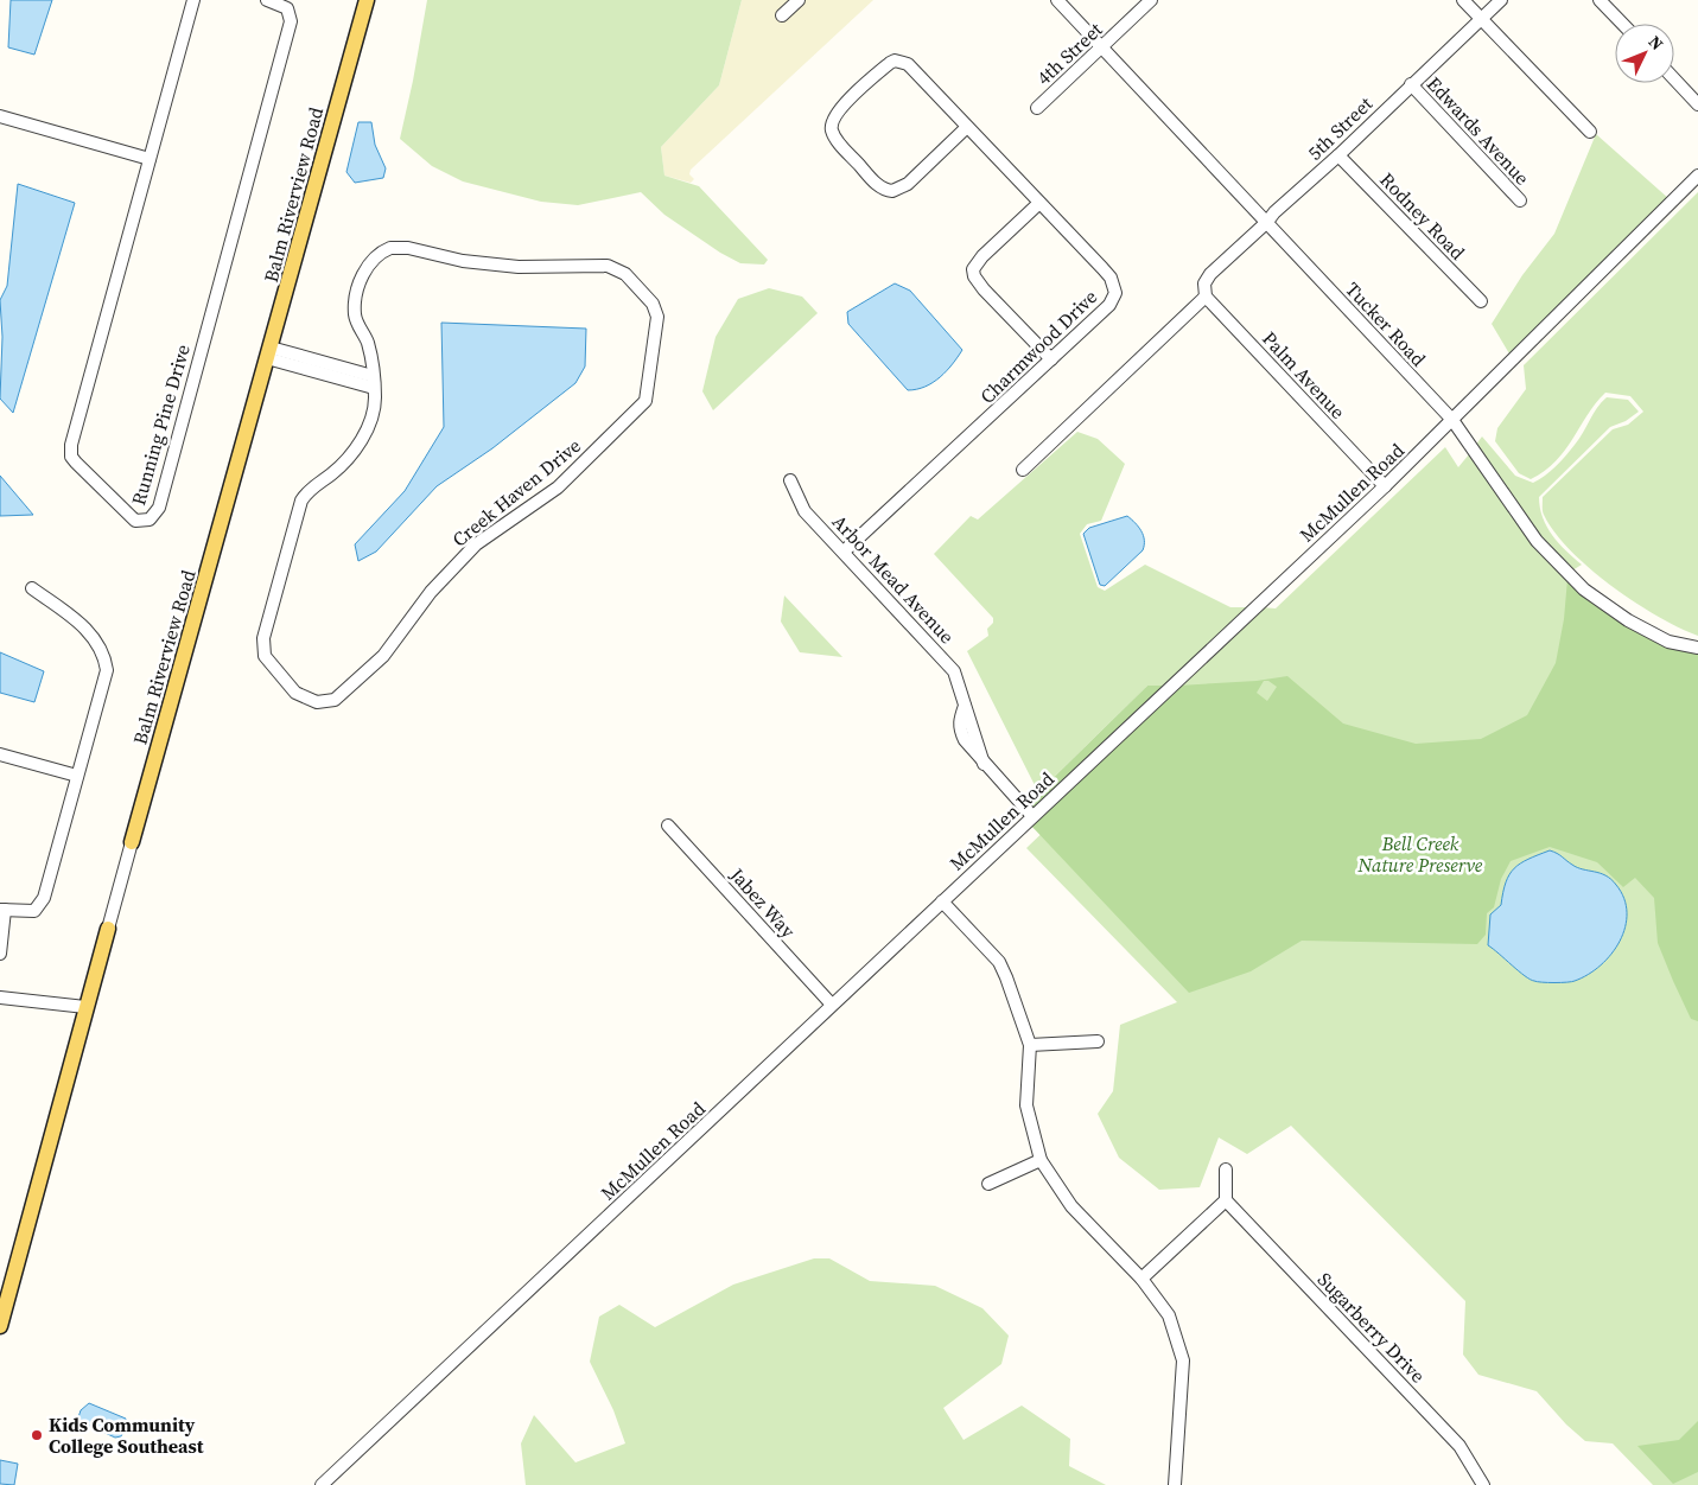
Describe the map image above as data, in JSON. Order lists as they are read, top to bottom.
{
  "streets": {
    "main road": ["Balm Riverview Road"],
    "street": [
      "4th Street",
      "5th Street",
      "Edwards Avenue",
      "Rodney Road",
      "Tucker Road",
      "Charmwood Drive",
      "Palm Avenue",
      "Running Pine Drive",
      "Creek Haven Drive",
      "McMullen Road",
      "Arbor Mead Avenue",
      "Jabez Way",
      "Sugarberry Drive"
    ]
  },
  "crossings": [
    ["4th Street", "Tucker Road"],
    ["5th Street", "Edwards Avenue"],
    ["5th Street", "Rodney Road"],
    ["5th Street", "Tucker Road"],
    ["5th Street", "Palm Avenue"],
    ["Tucker Road", "McMullen Road"],
    ["Charmwood Drive", "Arbor Mead Avenue"],
    ["Palm Avenue", "McMullen Road"],
    ["McMullen Road", "Arbor Mead Avenue"],
    ["McMullen Road", "Jabez Way"]
  ],
  "parks": ["Bell Creek Nature Preserve"],
  "places": ["Kids Community College Southeast"],
  "north": "top right"
}
